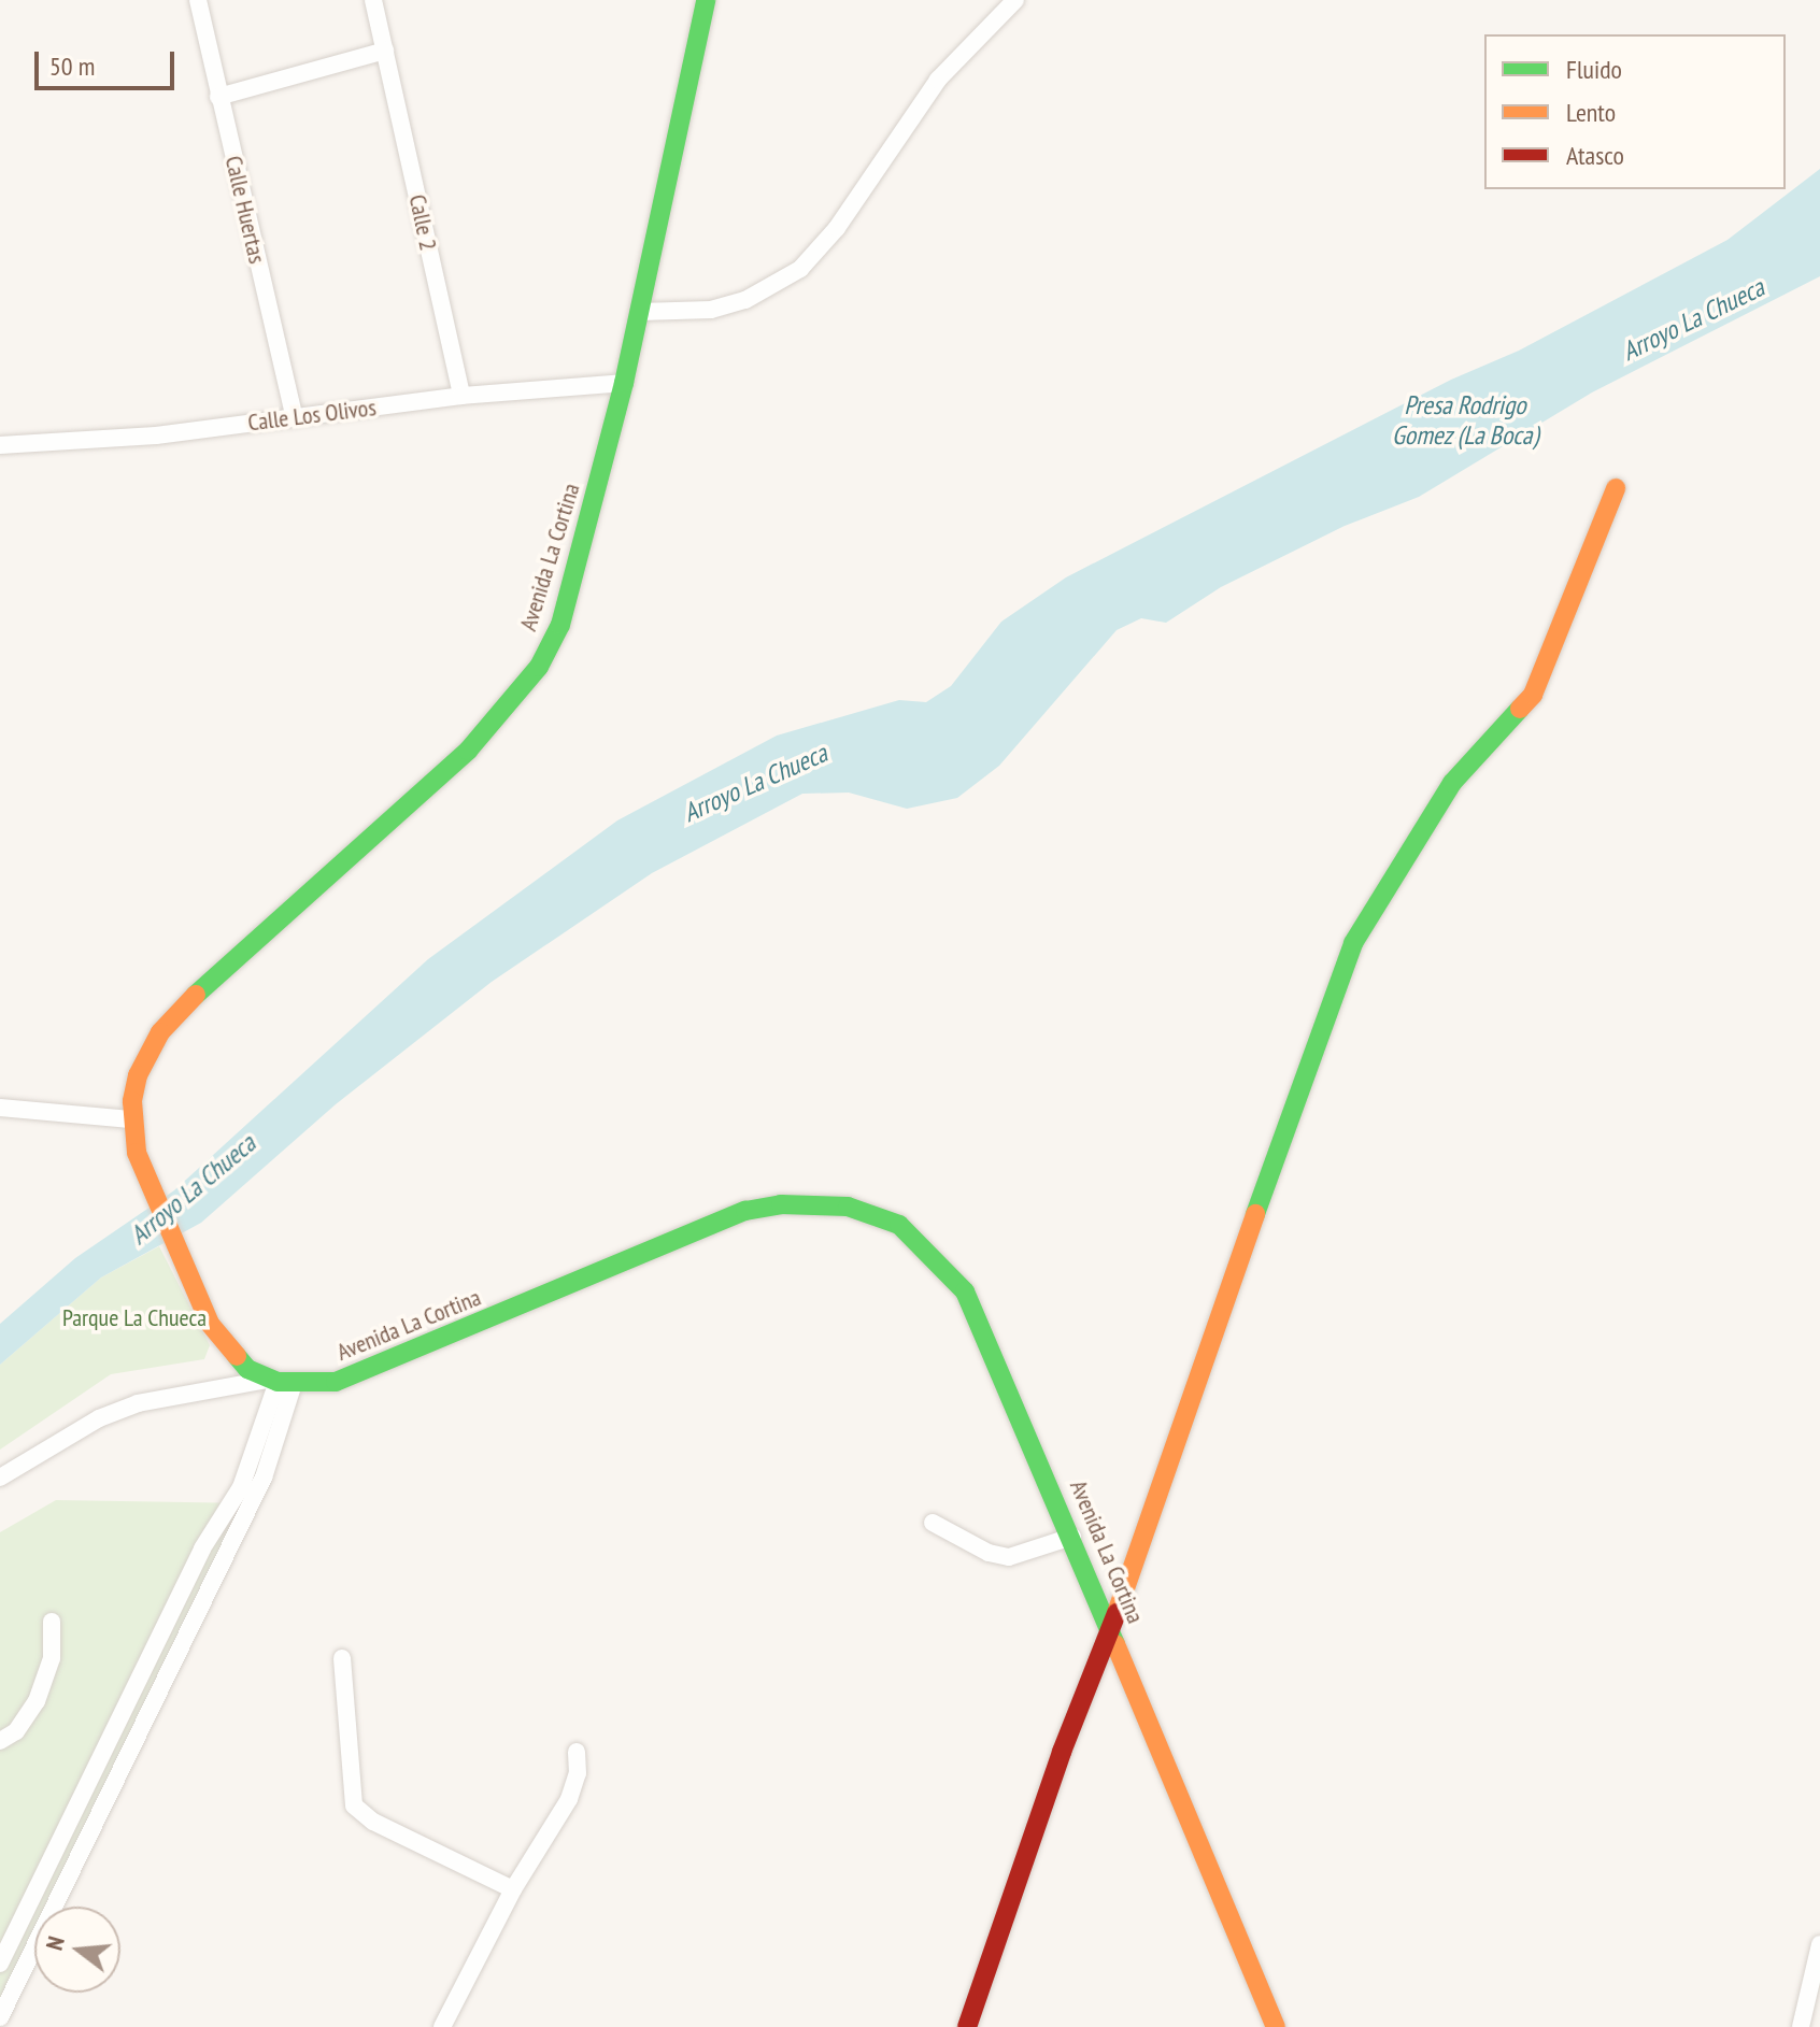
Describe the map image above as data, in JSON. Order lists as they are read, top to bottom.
{
  "streets": {
    "main road": ["Avenida La Cortina"],
    "street": ["Calle Huertas", "Calle 2", "Calle Los Olivos"]
  },
  "crossings": [
    ["Calle Huertas", "Calle Los Olivos"],
    ["Calle 2", "Calle Los Olivos"],
    ["Calle Los Olivos", "Avenida La Cortina"]
  ],
  "water": ["Arroyo La Chueca", "Presa Rodrigo Gomez (La Boca)"],
  "parks": ["Parque La Chueca"],
  "legend": ["Fluido", "Lento", "Atasco"],
  "scale_bar": "50 m",
  "north": "left"
}
